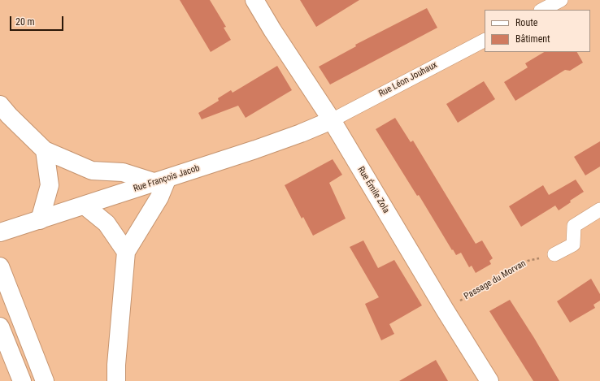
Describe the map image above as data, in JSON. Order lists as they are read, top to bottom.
{
  "streets": {
    "main road": ["Rue François Jacob", "Rue Émile Zola"],
    "street": ["Rue Léon Jouhaux"],
    "path": ["Passage du Morvan"]
  },
  "crossings": [
    ["Rue Léon Jouhaux", "Rue François Jacob"],
    ["Rue Léon Jouhaux", "Rue Émile Zola"],
    ["Rue François Jacob", "Rue Émile Zola"],
    ["Rue Émile Zola", "Passage du Morvan"]
  ],
  "legend": ["Route", "Bâtiment"],
  "scale_bar": "20 m"
}
